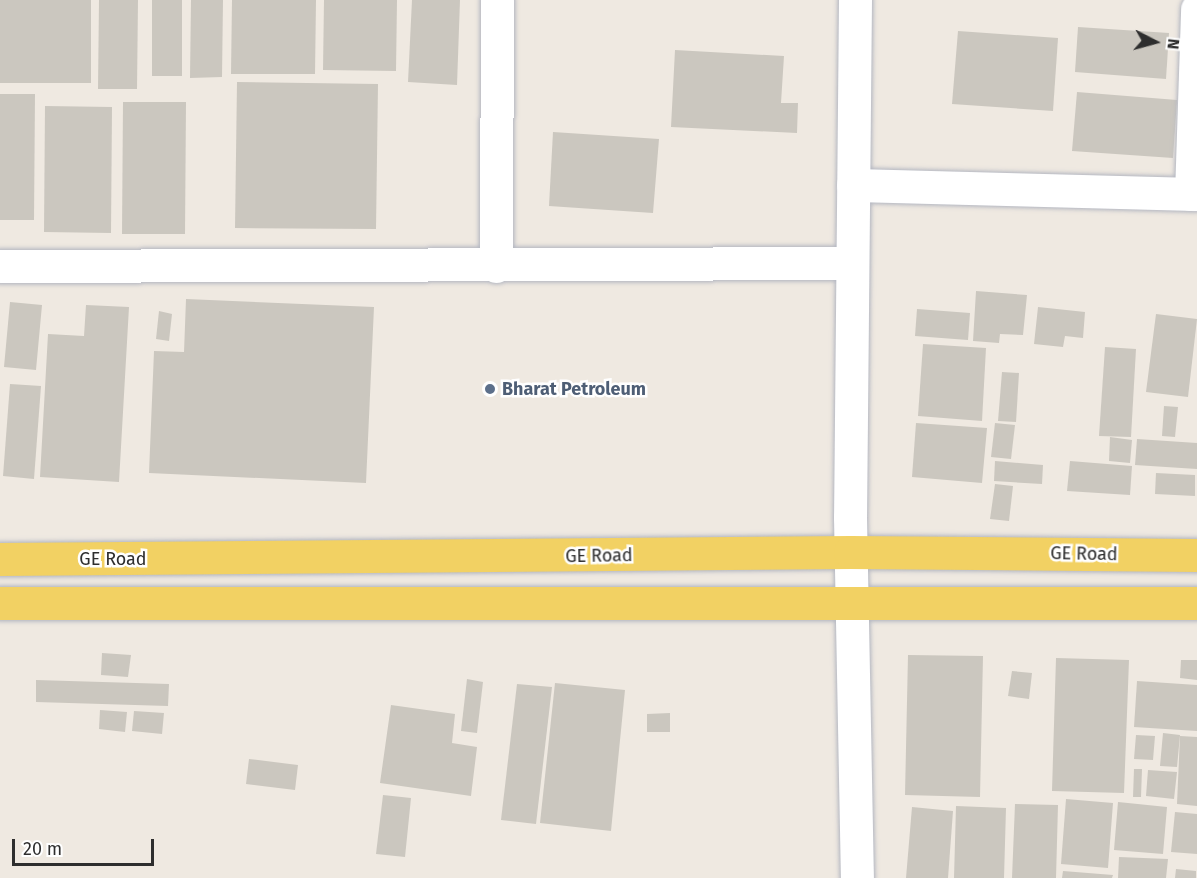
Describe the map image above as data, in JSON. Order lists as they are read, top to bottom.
{
  "streets": {
    "main road": ["GE Road"]
  },
  "places": ["Bharat Petroleum"],
  "scale_bar": "20 m",
  "north": "right"
}
